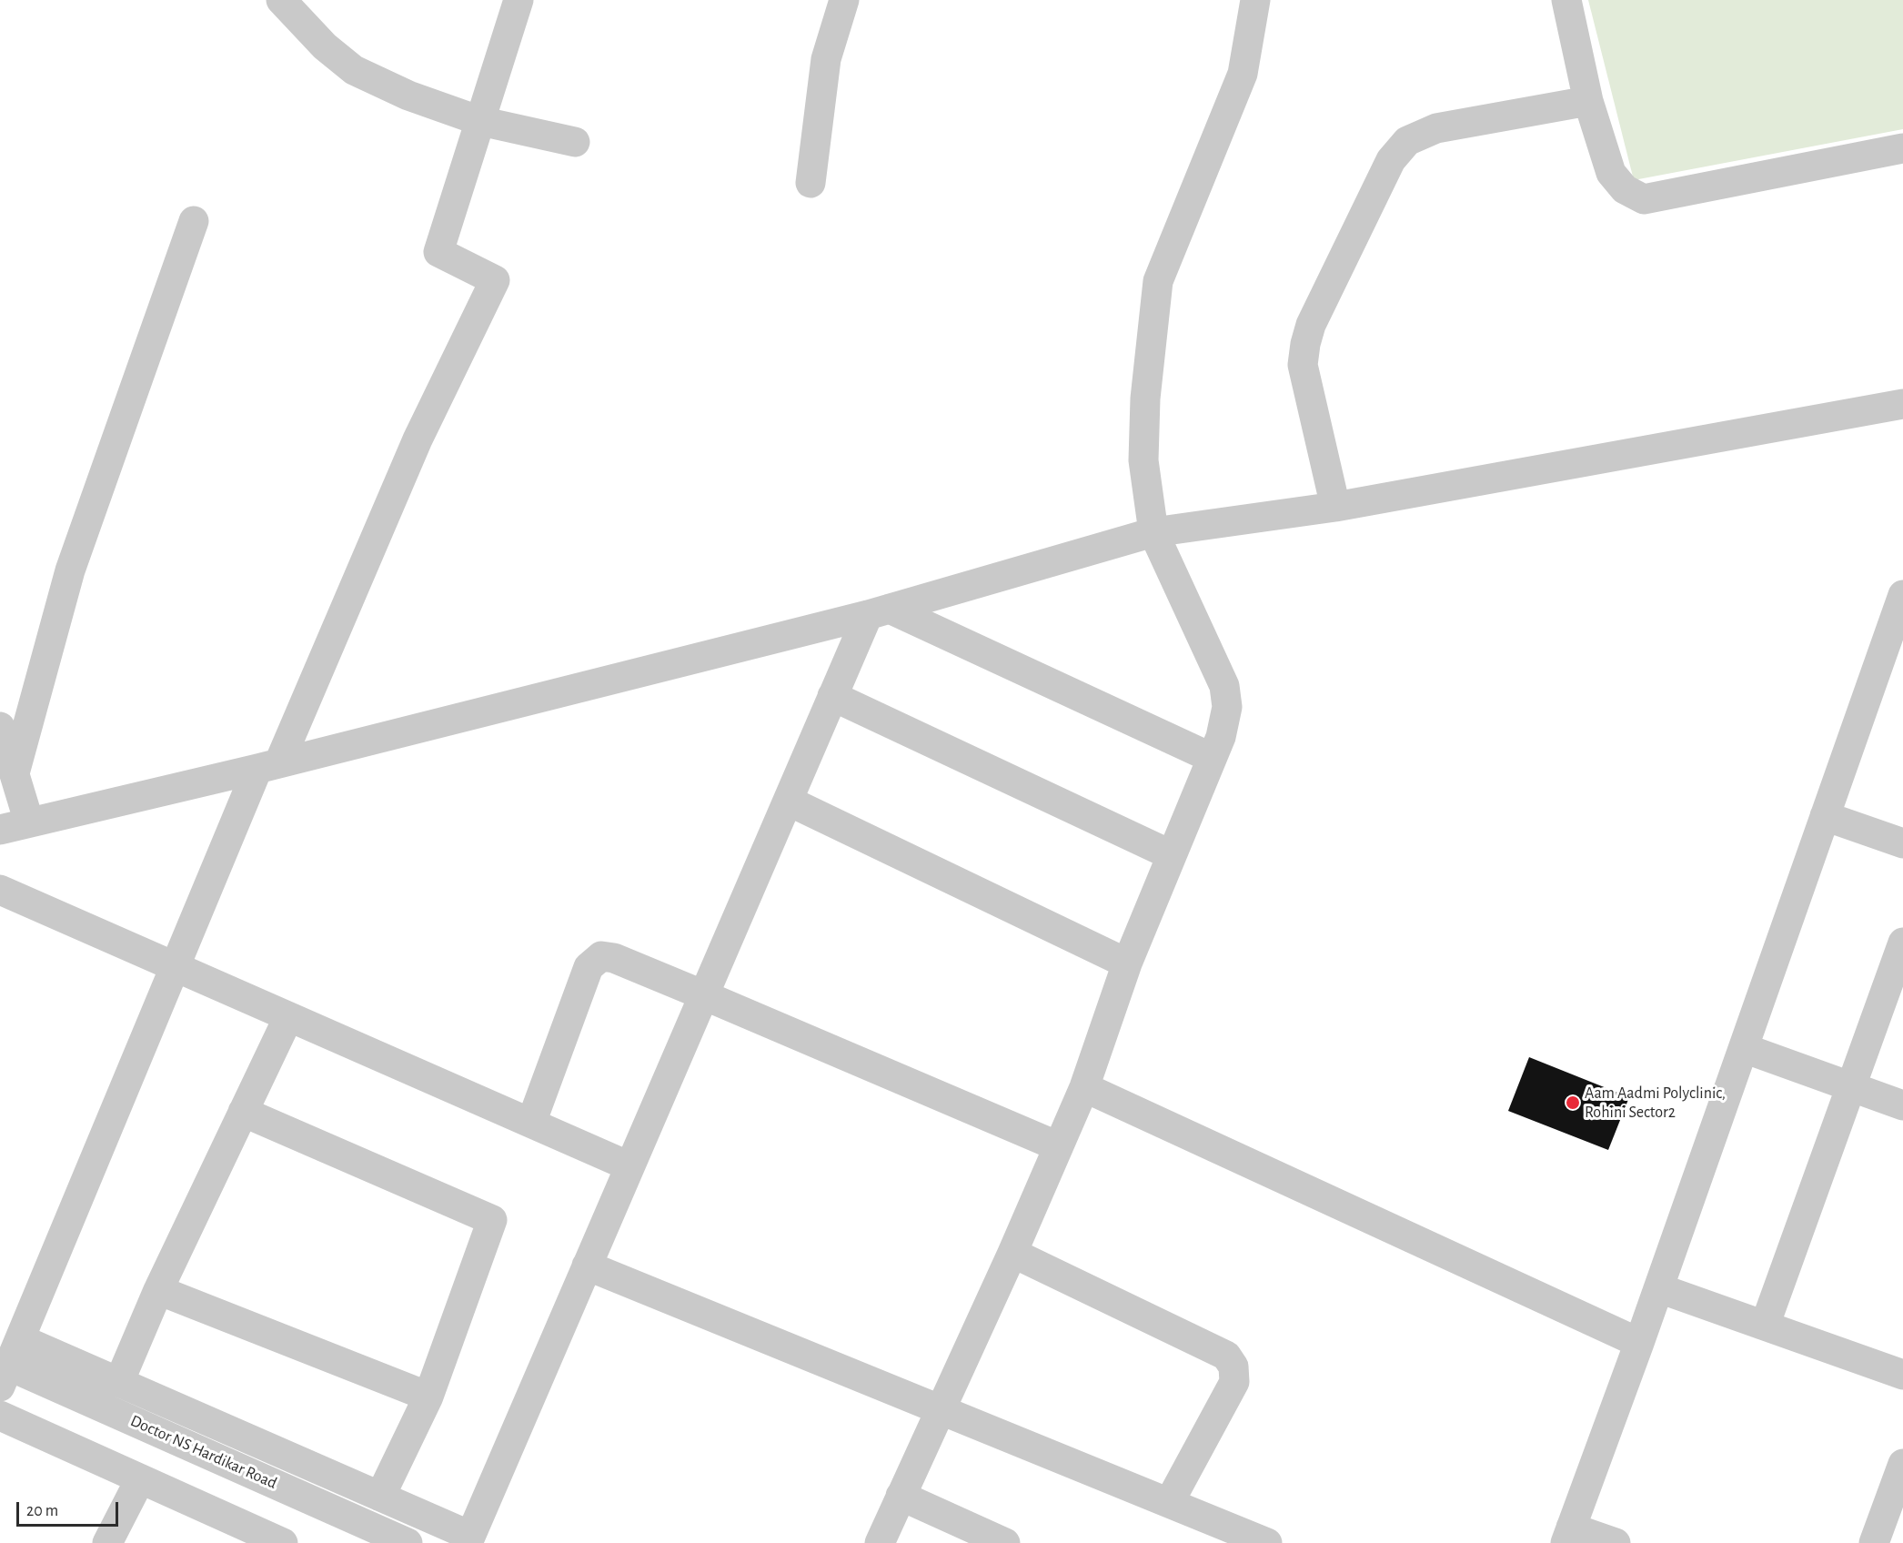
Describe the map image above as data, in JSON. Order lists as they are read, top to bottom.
{
  "streets": {
    "street": ["Doctor NS Hardikar Road"]
  },
  "places": ["Aam Aadmi Polyclinic, Rohini Sector2"],
  "scale_bar": "20 m"
}
